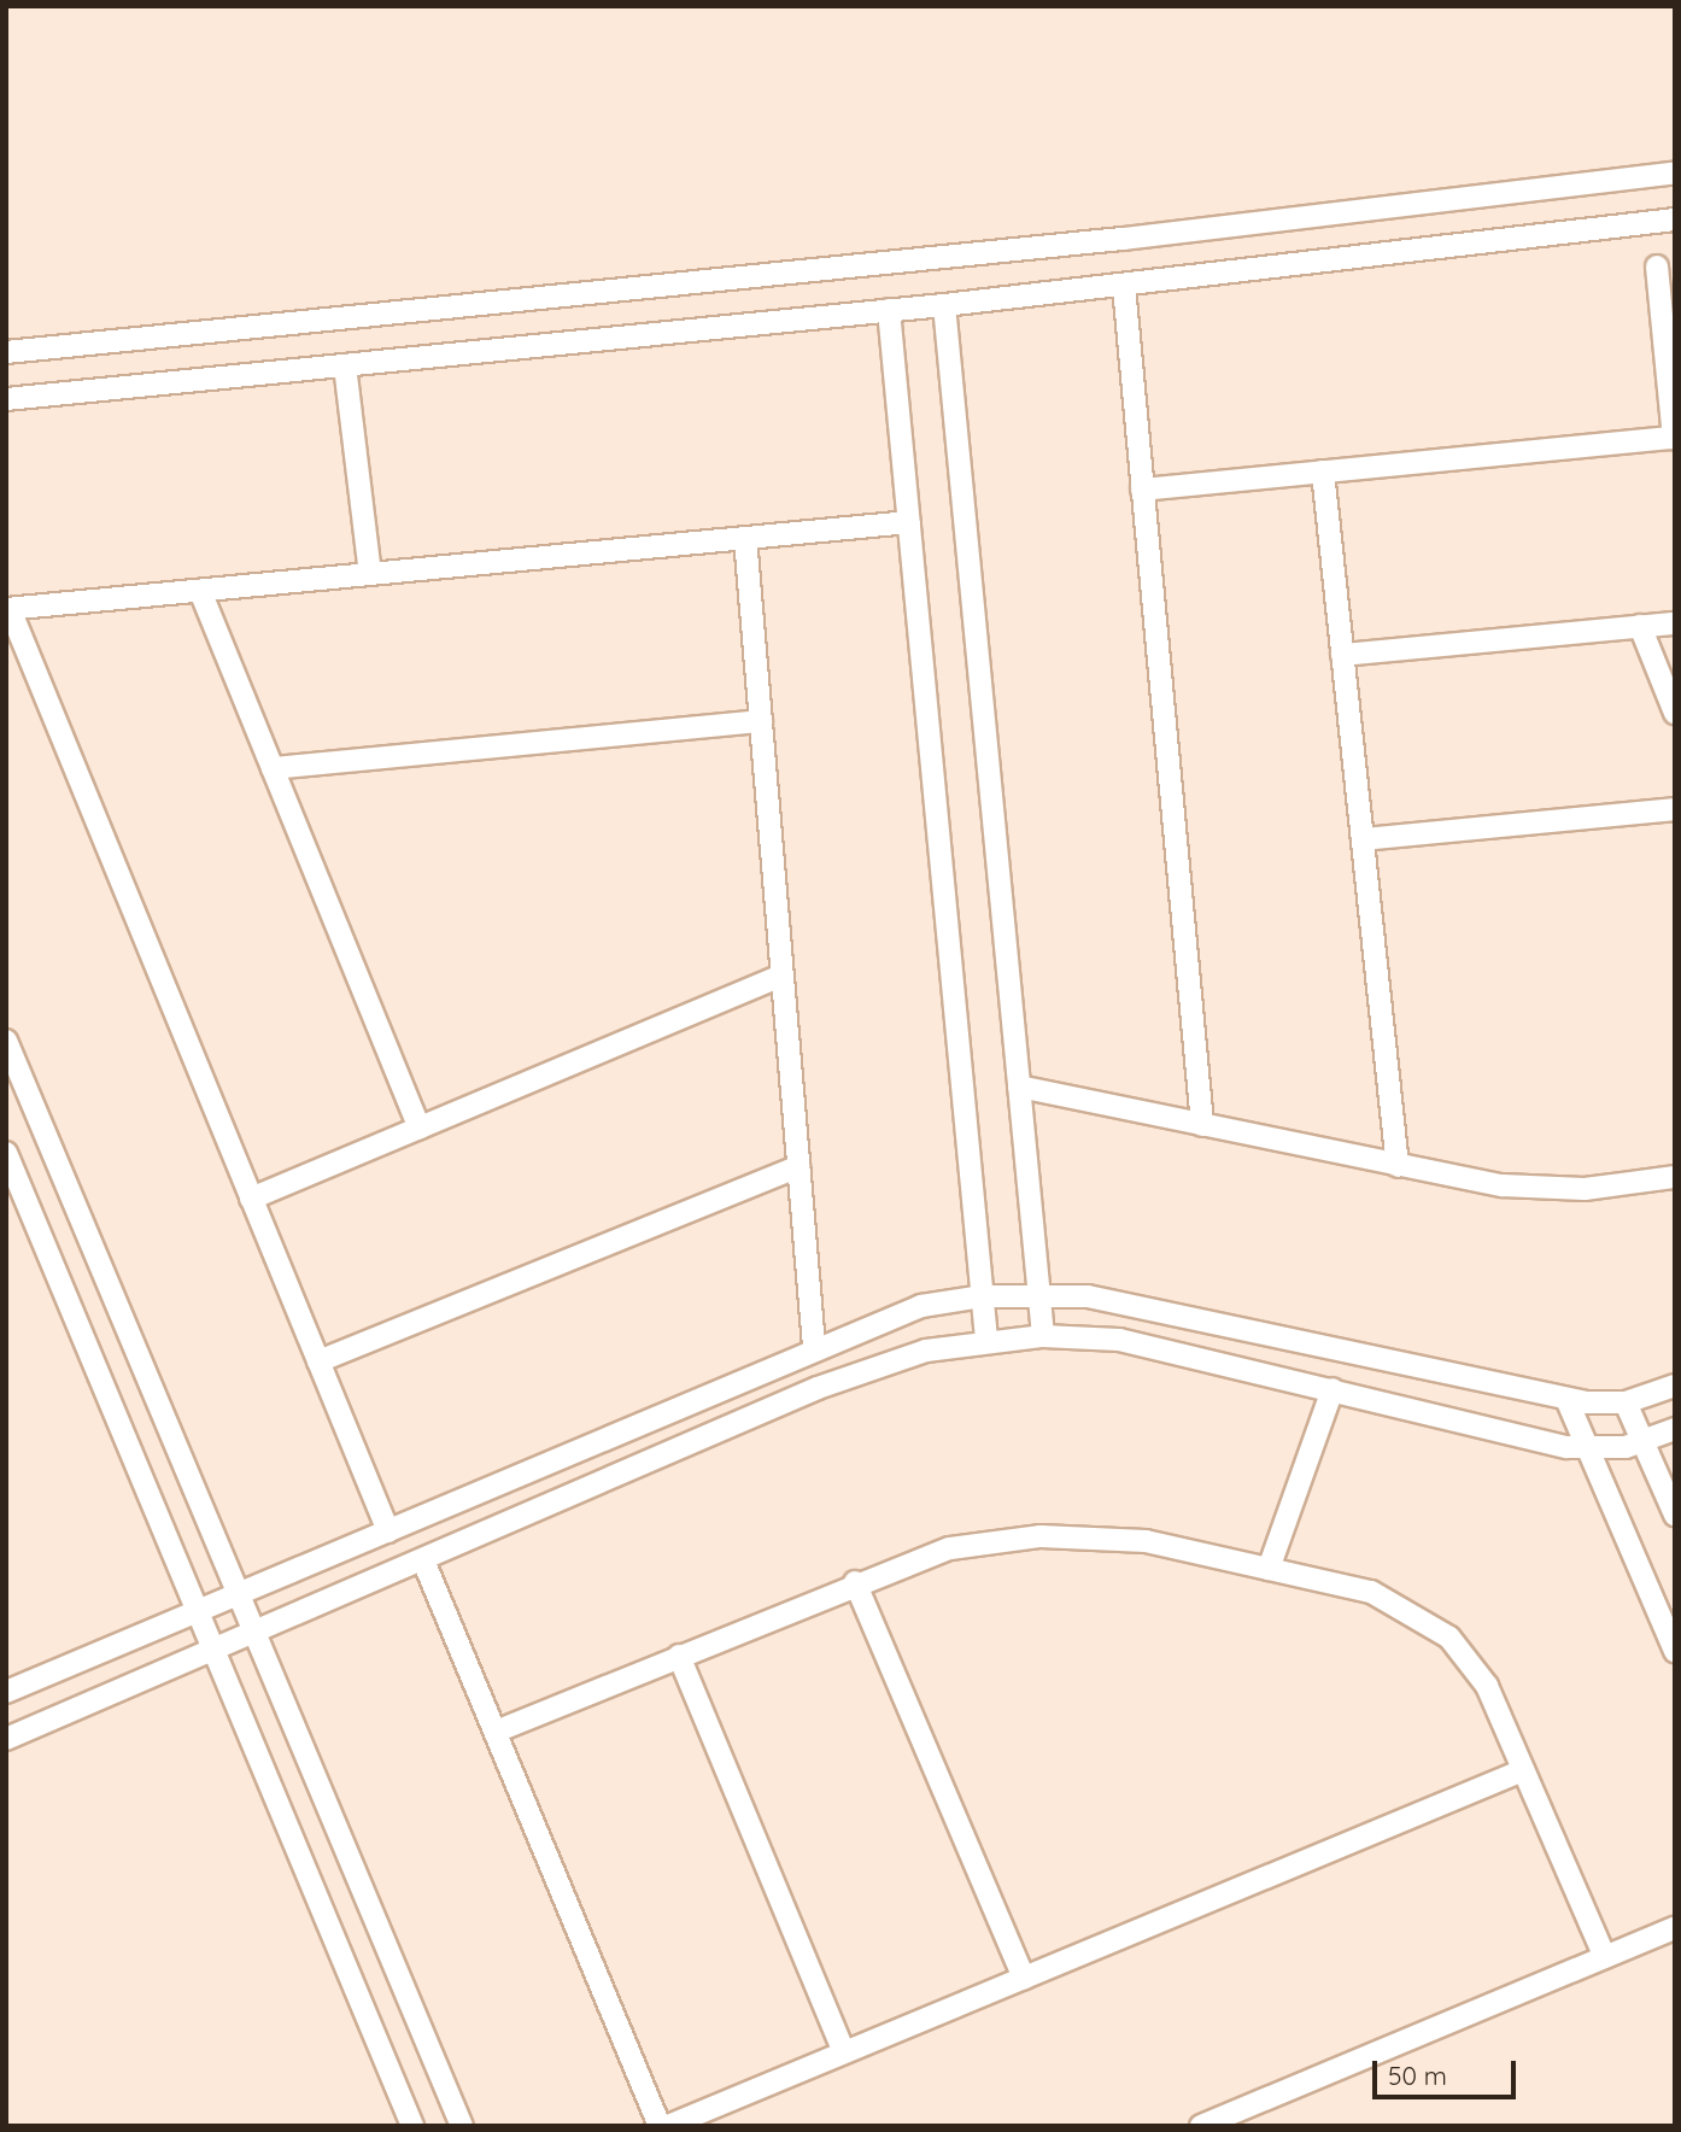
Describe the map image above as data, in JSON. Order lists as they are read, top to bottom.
{
  "scale_bar": "50 m"
}
